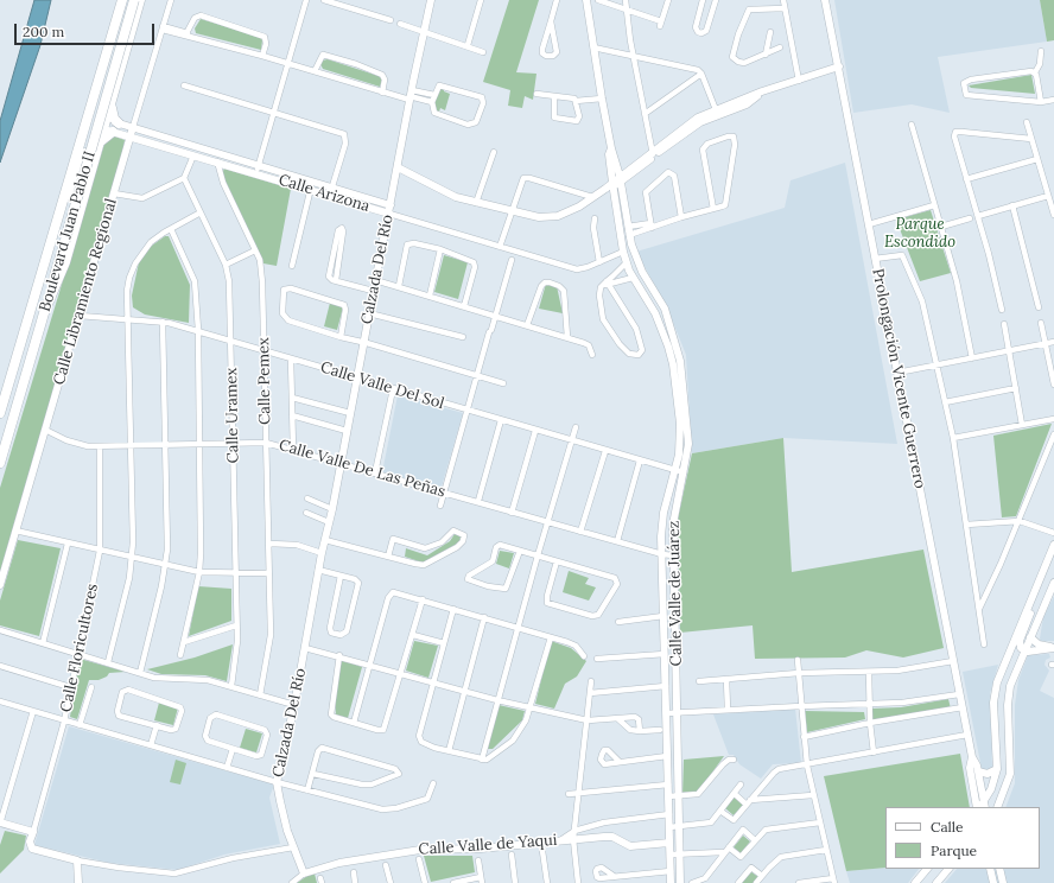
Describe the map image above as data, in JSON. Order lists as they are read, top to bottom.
{
  "streets": {
    "highway": ["Boulevard Juan Pablo II"],
    "street": [
      "Calle Arizona",
      "Calzada Del Río",
      "Calle Libramiento Regional",
      "Prolongación Vicente Guerrero",
      "Calle Pemex",
      "Calle Valle Del Sol",
      "Calle Uramex",
      "Calle Valle De Las Peñas",
      "Calle Valle de Juárez",
      "Calle Floricultores",
      "Calle Valle de Yaqui"
    ]
  },
  "crossings": [
    ["Calle Arizona", "Calzada Del Río"],
    ["Calle Arizona", "Calle Libramiento Regional"],
    ["Calle Arizona", "Calle Pemex"],
    ["Calle Arizona", "Calle Valle de Juárez"],
    ["Calzada Del Río", "Calle Valle Del Sol"],
    ["Calzada Del Río", "Calle Valle De Las Peñas"],
    ["Calzada Del Río", "Calle Valle de Yaqui"],
    ["Calle Libramiento Regional", "Calle Valle Del Sol"],
    ["Calle Libramiento Regional", "Calle Valle De Las Peñas"],
    ["Calle Pemex", "Calle Valle Del Sol"],
    ["Calle Pemex", "Calle Valle De Las Peñas"],
    ["Calle Valle Del Sol", "Calle Uramex"],
    ["Calle Valle Del Sol", "Calle Valle de Juárez"],
    ["Calle Uramex", "Calle Valle De Las Peñas"],
    ["Calle Valle De Las Peñas", "Calle Valle de Juárez"],
    ["Calle Valle De Las Peñas", "Calle Floricultores"],
    ["Calle Valle de Juárez", "Calle Valle de Yaqui"]
  ],
  "parks": ["Parque Escondido"],
  "legend": ["Calle", "Parque"],
  "scale_bar": "200 m"
}
